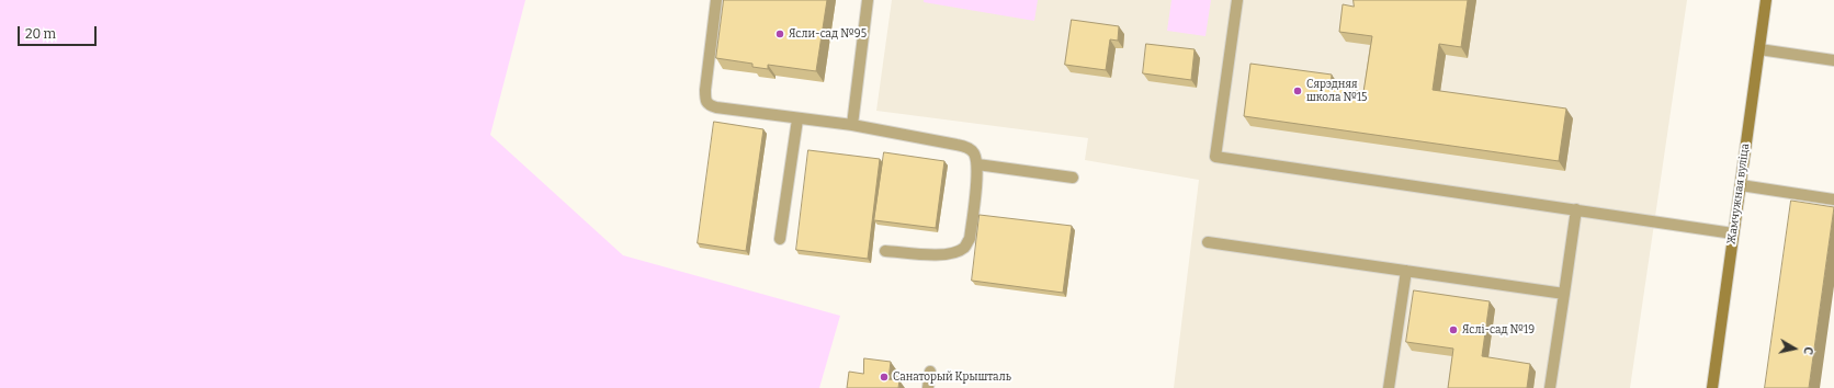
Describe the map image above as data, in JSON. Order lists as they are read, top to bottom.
{
  "streets": {
    "main road": ["Жамчужная вуліца"]
  },
  "places": [
    "Ясли-сад №95",
    "Сярэдняя школа №15",
    "Яслі-сад №19",
    "Санаторый Крышталь"
  ],
  "scale_bar": "20 m",
  "north": "right"
}
